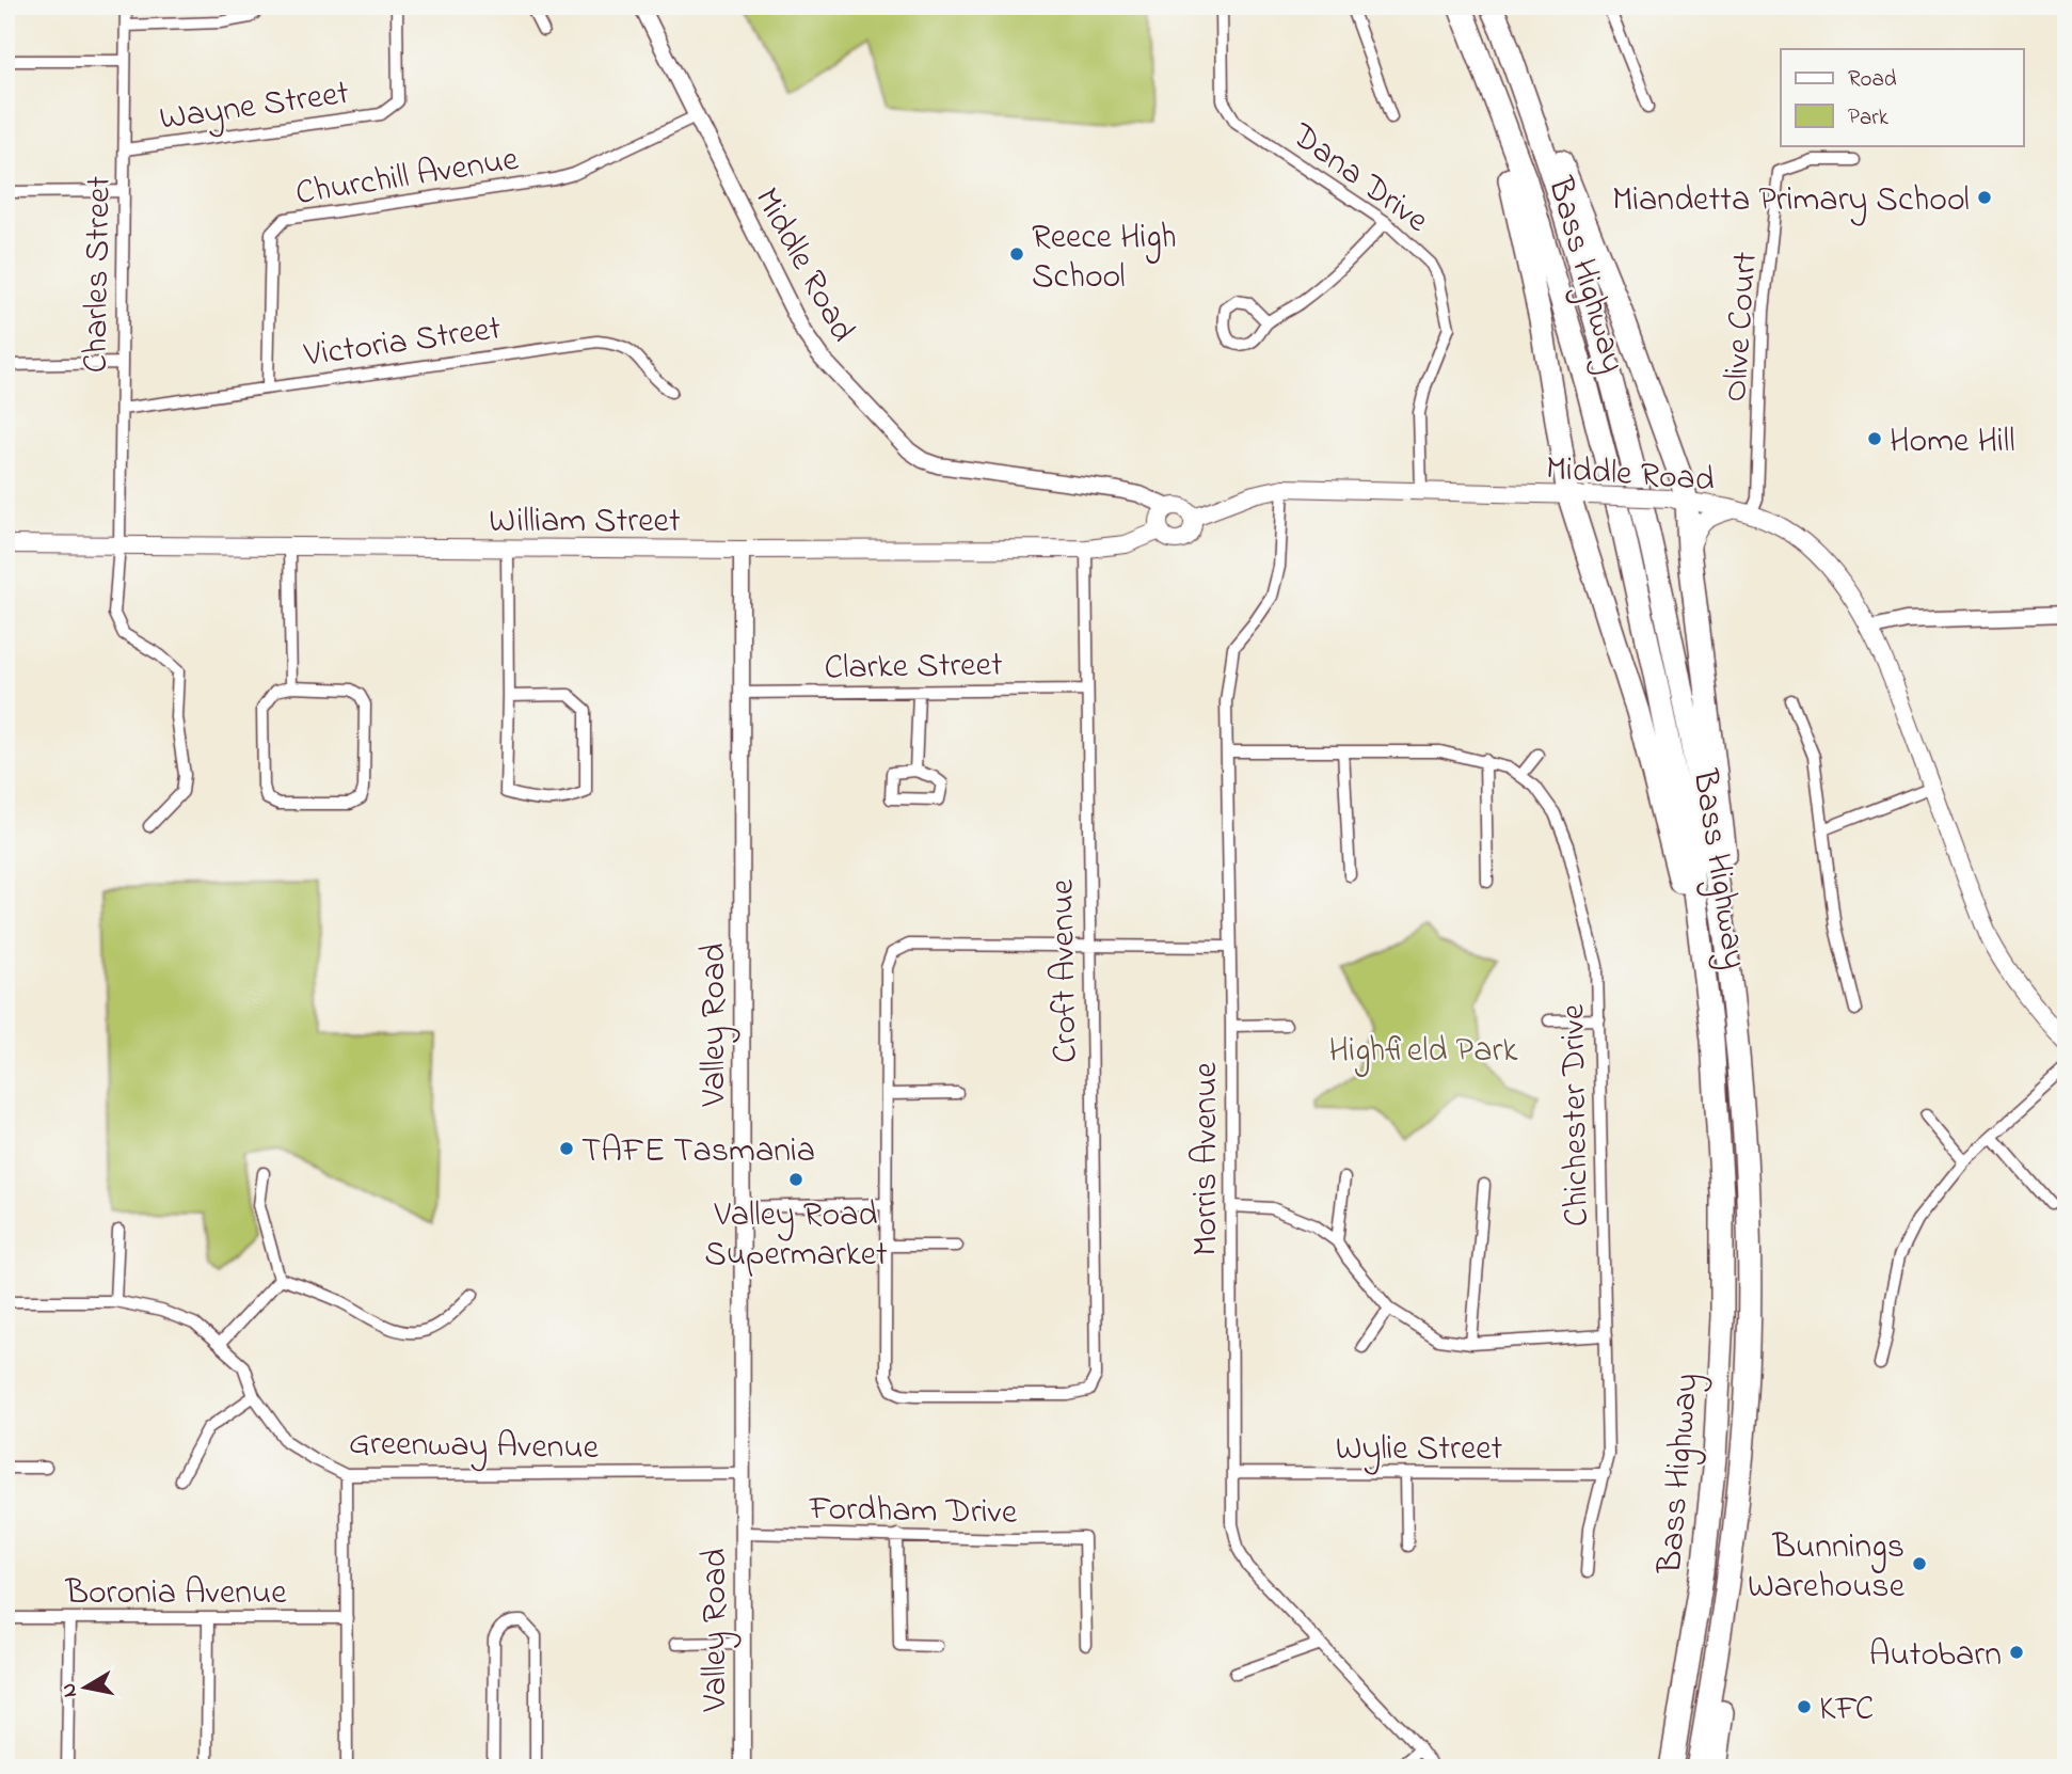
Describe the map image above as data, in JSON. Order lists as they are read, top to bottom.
{
  "streets": {
    "highway": ["Bass Highway"],
    "main road": ["Middle Road", "William Street"],
    "street": [
      "Wayne Street",
      "Churchill Avenue",
      "Dana Drive",
      "Charles Street",
      "Olive Court",
      "Victoria Street",
      "Clarke Street",
      "Croft Avenue",
      "Valley Road",
      "Chichester Drive",
      "Morris Avenue",
      "Greenway Avenue",
      "Wylie Street",
      "Fordham Drive",
      "Boronia Avenue"
    ]
  },
  "crossings": [
    ["Wayne Street", "Charles Street"],
    ["Churchill Avenue", "Middle Road"],
    ["Churchill Avenue", "Victoria Street"],
    ["Dana Drive", "Middle Road"],
    ["Middle Road", "Olive Court"],
    ["Middle Road", "William Street"],
    ["Middle Road", "Morris Avenue"],
    ["Charles Street", "Victoria Street"],
    ["Charles Street", "William Street"],
    ["William Street", "Croft Avenue"],
    ["William Street", "Valley Road"],
    ["Clarke Street", "Croft Avenue"],
    ["Clarke Street", "Valley Road"],
    ["Valley Road", "Greenway Avenue"],
    ["Valley Road", "Fordham Drive"],
    ["Chichester Drive", "Morris Avenue"],
    ["Chichester Drive", "Wylie Street"],
    ["Morris Avenue", "Wylie Street"]
  ],
  "parks": ["Highfield Park"],
  "places": [
    "Miandetta Primary School",
    "Reece High School",
    "Home Hill",
    "TAFE Tasmania",
    "Valley Road Supermarket",
    "Bunnings Warehouse",
    "Autobarn",
    "KFC"
  ],
  "legend": ["Road", "Park"],
  "north": "left"
}
